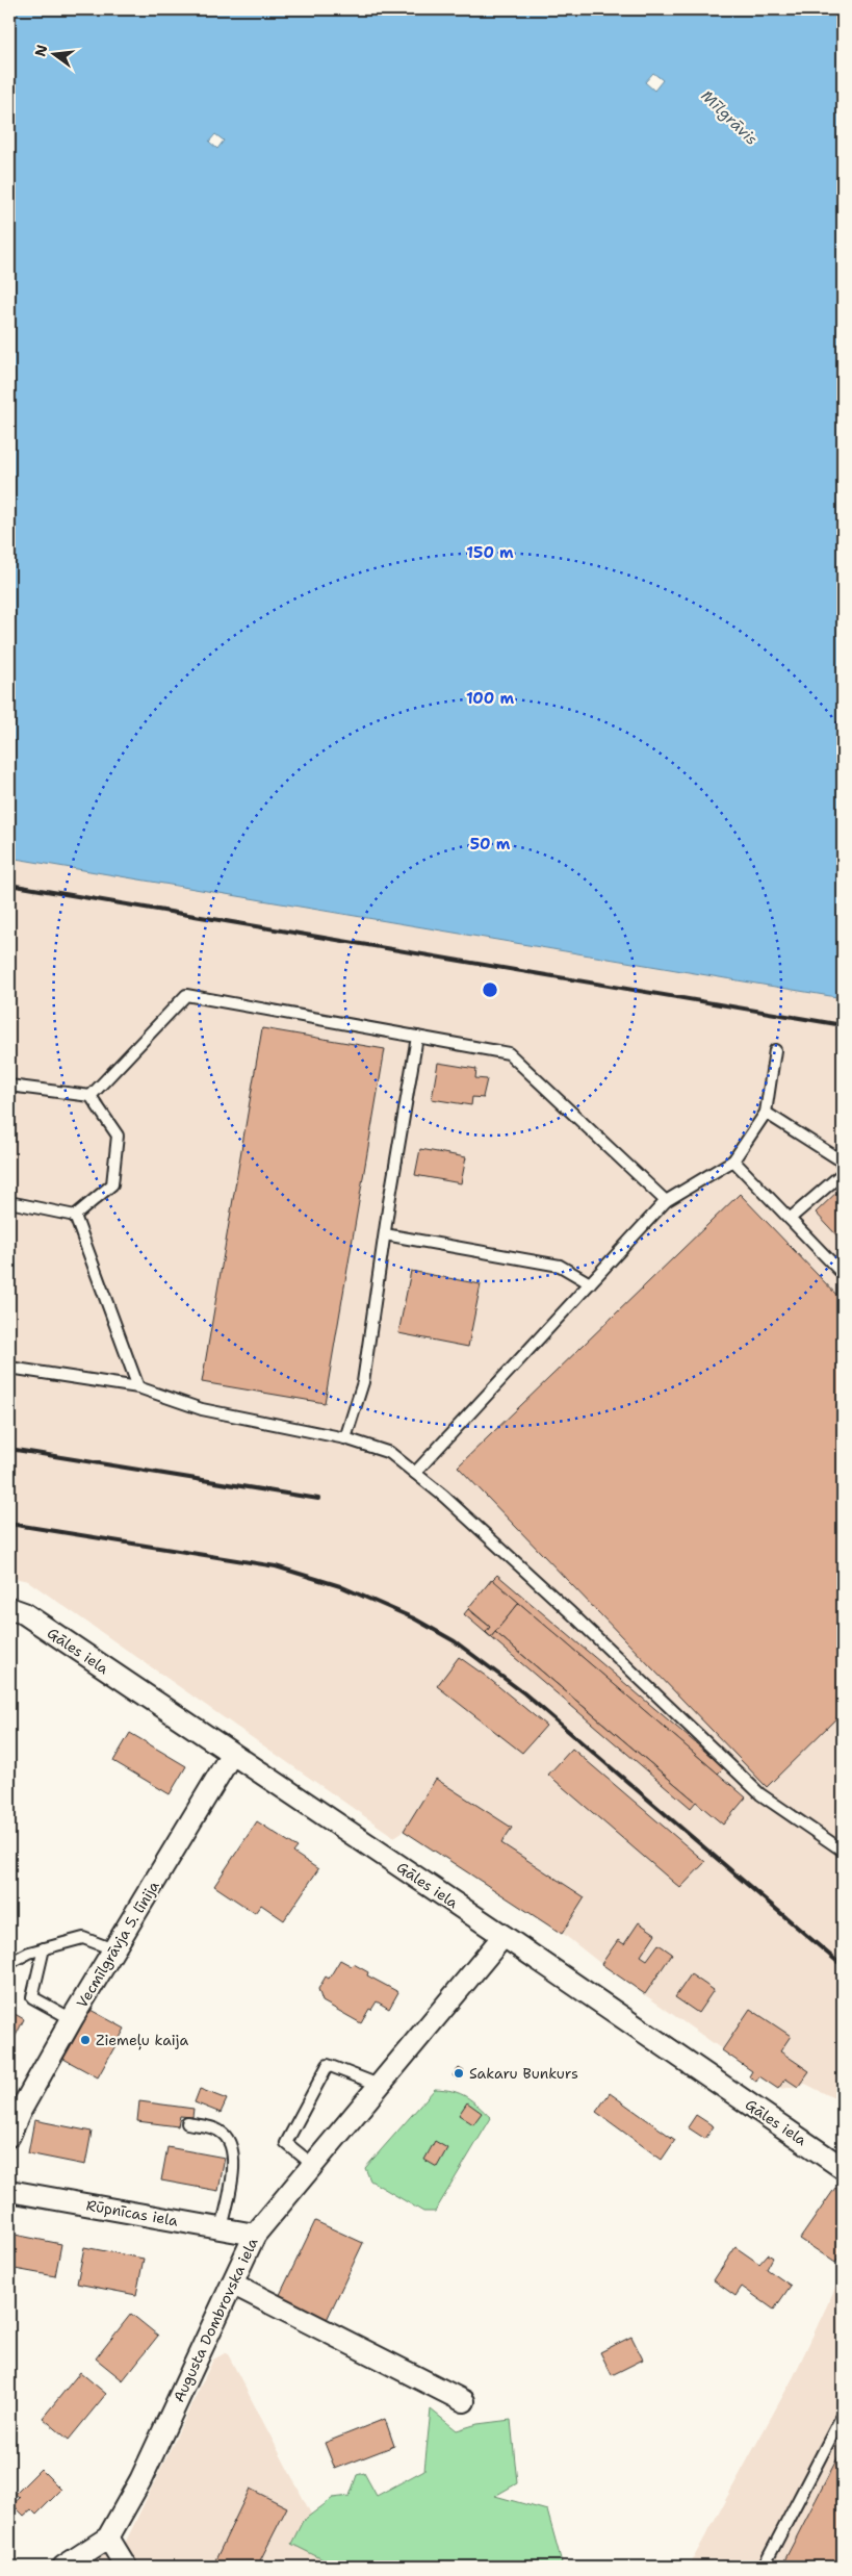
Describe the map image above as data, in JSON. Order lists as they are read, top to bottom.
{
  "streets": {
    "street": [
      "Gāles iela",
      "Vecmīlgrāvja 5. līnija",
      "Rūpnīcas iela",
      "Augusta Dombrovska iela"
    ]
  },
  "crossings": [
    ["Gāles iela", "Vecmīlgrāvja 5. līnija"],
    ["Gāles iela", "Augusta Dombrovska iela"],
    ["Rūpnīcas iela", "Augusta Dombrovska iela"]
  ],
  "water": ["Mīlgrāvis"],
  "places": ["Ziemeļu kaija", "Sakaru Bunkurs"],
  "north": "left",
  "rings": ["150 m", "100 m", "50 m"]
}
